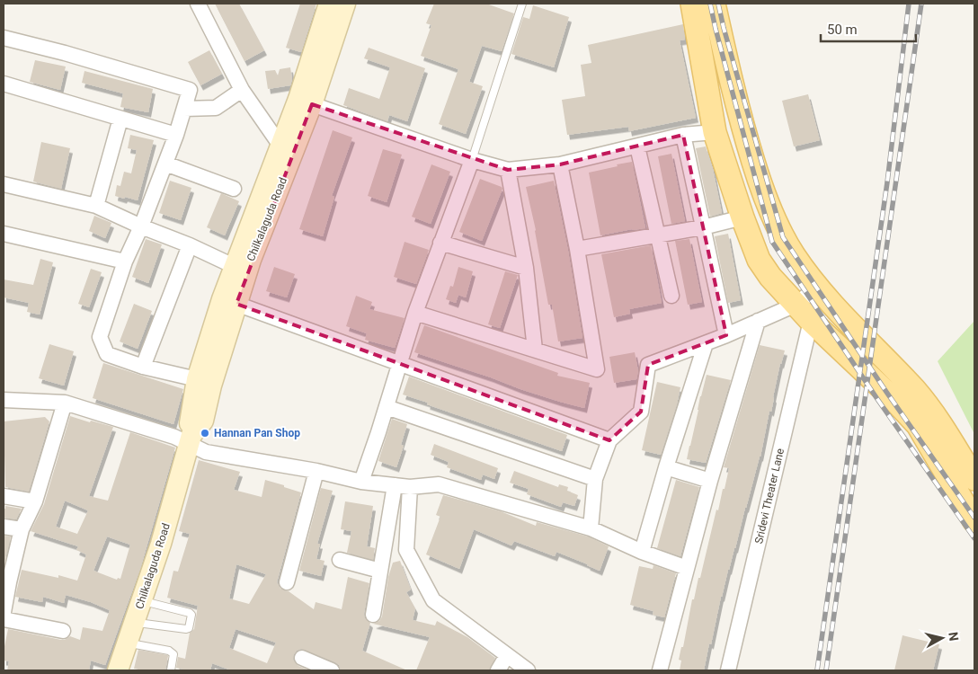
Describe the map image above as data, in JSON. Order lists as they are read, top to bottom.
{
  "streets": {
    "main road": ["Chilkalaguda Road"],
    "street": ["Sridevi Theater Lane"]
  },
  "places": ["Hannan Pan Shop"],
  "scale_bar": "50 m",
  "north": "right"
}
